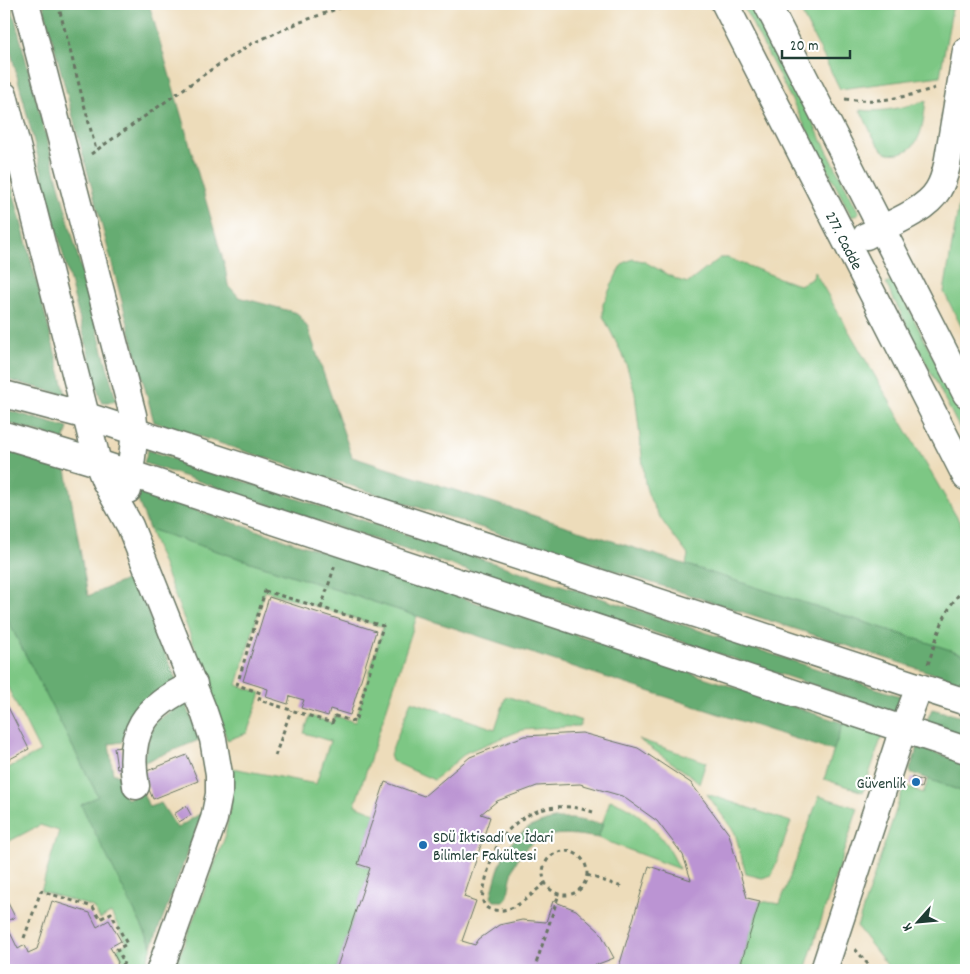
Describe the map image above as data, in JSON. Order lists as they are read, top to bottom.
{
  "streets": {
    "street": ["277. Cadde"]
  },
  "places": ["Güvenlik", "SDÜ İktisadi ve İdari Bilimler Fakültesi"],
  "scale_bar": "20 m",
  "north": "bottom left"
}
